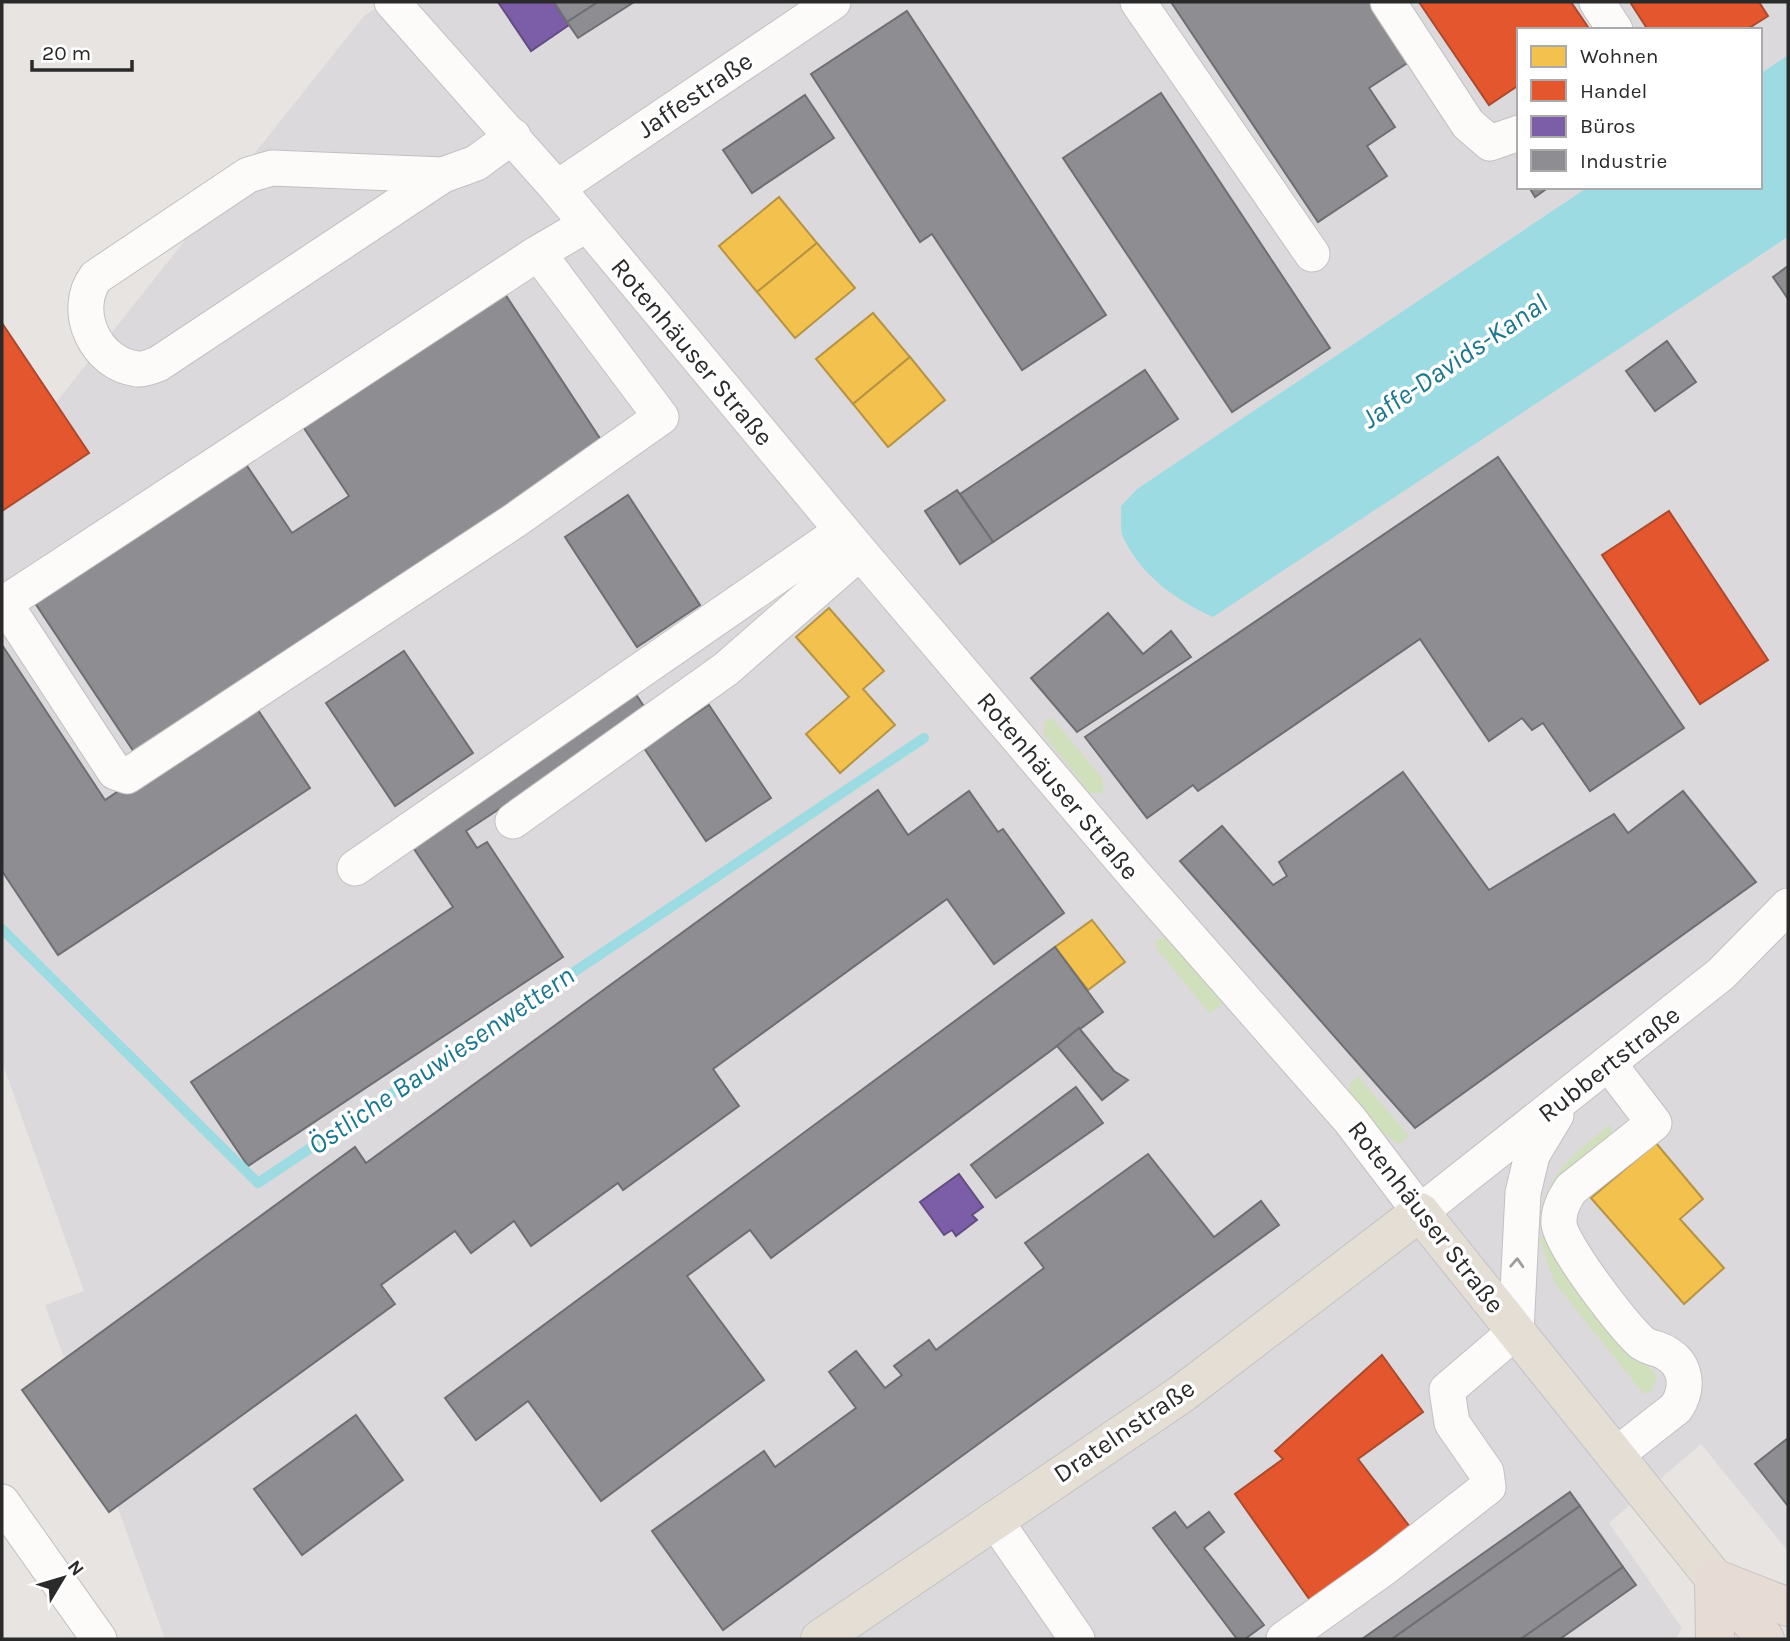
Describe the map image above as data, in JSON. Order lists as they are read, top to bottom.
{
  "streets": {
    "main road": ["Rotenhäuser Straße", "Dratelnstraße"],
    "street": ["Jaffestraße", "Rubbertstraße"]
  },
  "crossings": [
    ["Jaffestraße", "Rotenhäuser Straße"],
    ["Rotenhäuser Straße", "Rubbertstraße"],
    ["Rotenhäuser Straße", "Dratelnstraße"],
    ["Rubbertstraße", "Dratelnstraße"]
  ],
  "water": ["Jaffe-Davids-Kanal", "Östliche Bauwiesenwettern"],
  "legend": [
    "Wohnen",
    "Handel",
    "Büros",
    "Industrie"
  ],
  "scale_bar": "20 m",
  "north": "top right"
}
